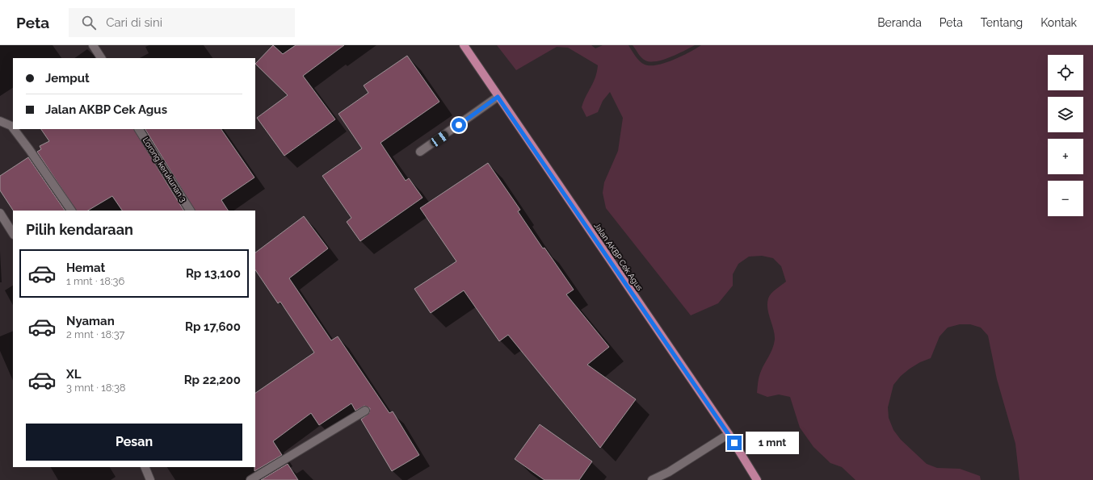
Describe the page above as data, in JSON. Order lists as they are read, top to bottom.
{
  "streets": {
    "main road": ["Jalan AKBP Cek Agus"],
    "street": ["Lorong kerukunan 3"]
  },
  "page": {
    "header": "Peta",
    "search": "Cari di sini",
    "nav": [
      "Beranda",
      "Peta",
      "Tentang",
      "Kontak"
    ],
    "map_buttons": ["+", "−"],
    "banner": ["Jemput", "Jalan AKBP Cek Agus"],
    "heading": "Pilih kendaraan",
    "list": [
      {
        "name": "Hemat",
        "note": "1 mnt · 18:36",
        "value": "Rp 13,100"
      },
      {
        "name": "Nyaman",
        "note": "2 mnt · 18:37",
        "value": "Rp 17,600"
      },
      {
        "name": "XL",
        "note": "3 mnt · 18:38",
        "value": "Rp 22,200"
      }
    ],
    "buttons": "Pesan",
    "bubble": "1 mnt"
  }
}
